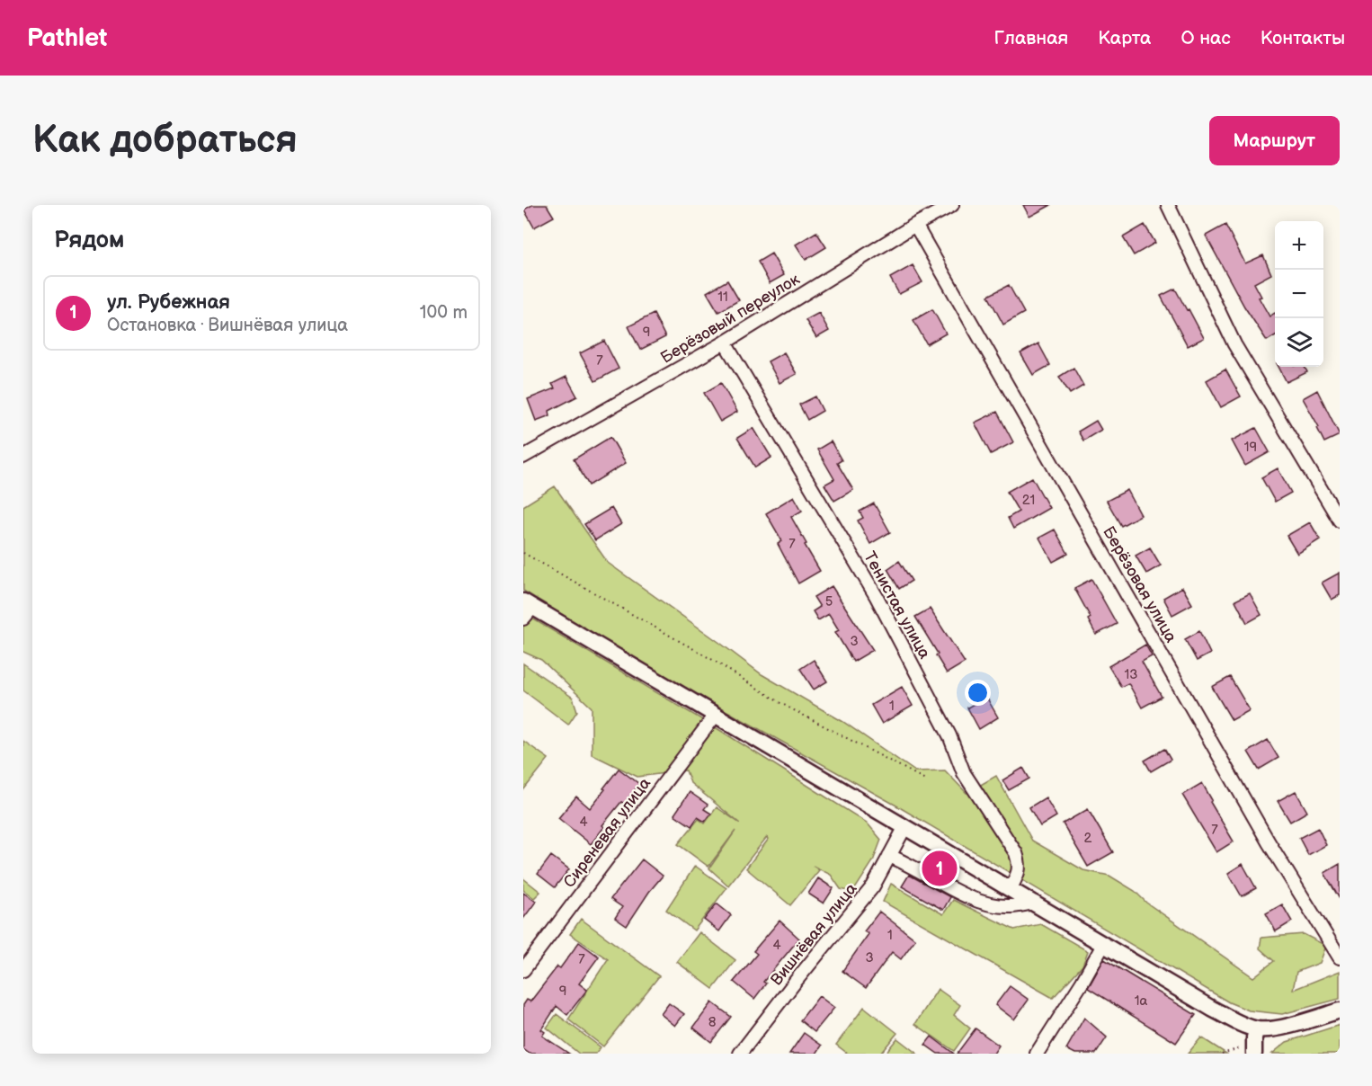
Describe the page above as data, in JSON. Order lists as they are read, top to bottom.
{
  "streets": {
    "street": [
      "Берёзовый переулок",
      "Берёзовая улица",
      "Тенистая улица",
      "Сиреневая улица",
      "Вишнёвая улица"
    ]
  },
  "crossings": [
    ["Берёзовый переулок", "Берёзовая улица"],
    ["Берёзовый переулок", "Тенистая улица"]
  ],
  "house_numbers": [
    "11",
    "9",
    "7",
    "19",
    "21",
    "7",
    "5",
    "3",
    "13",
    "1",
    "4",
    "7",
    "2",
    "1",
    "4",
    "3",
    "7",
    "9",
    "1а",
    "8"
  ],
  "page": {
    "header": "Pathlet",
    "nav": [
      "Главная",
      "Карта",
      "О нас",
      "Контакты"
    ],
    "buttons": "Маршрут",
    "title": "Как добраться",
    "heading": "Рядом",
    "map_buttons": ["+", "−"],
    "list": [
      {
        "mark": "1",
        "name": "ул. Рубежная",
        "note": "Остановка · Вишнёвая улица",
        "value": "100 m"
      }
    ],
    "pins": "1"
  }
}
